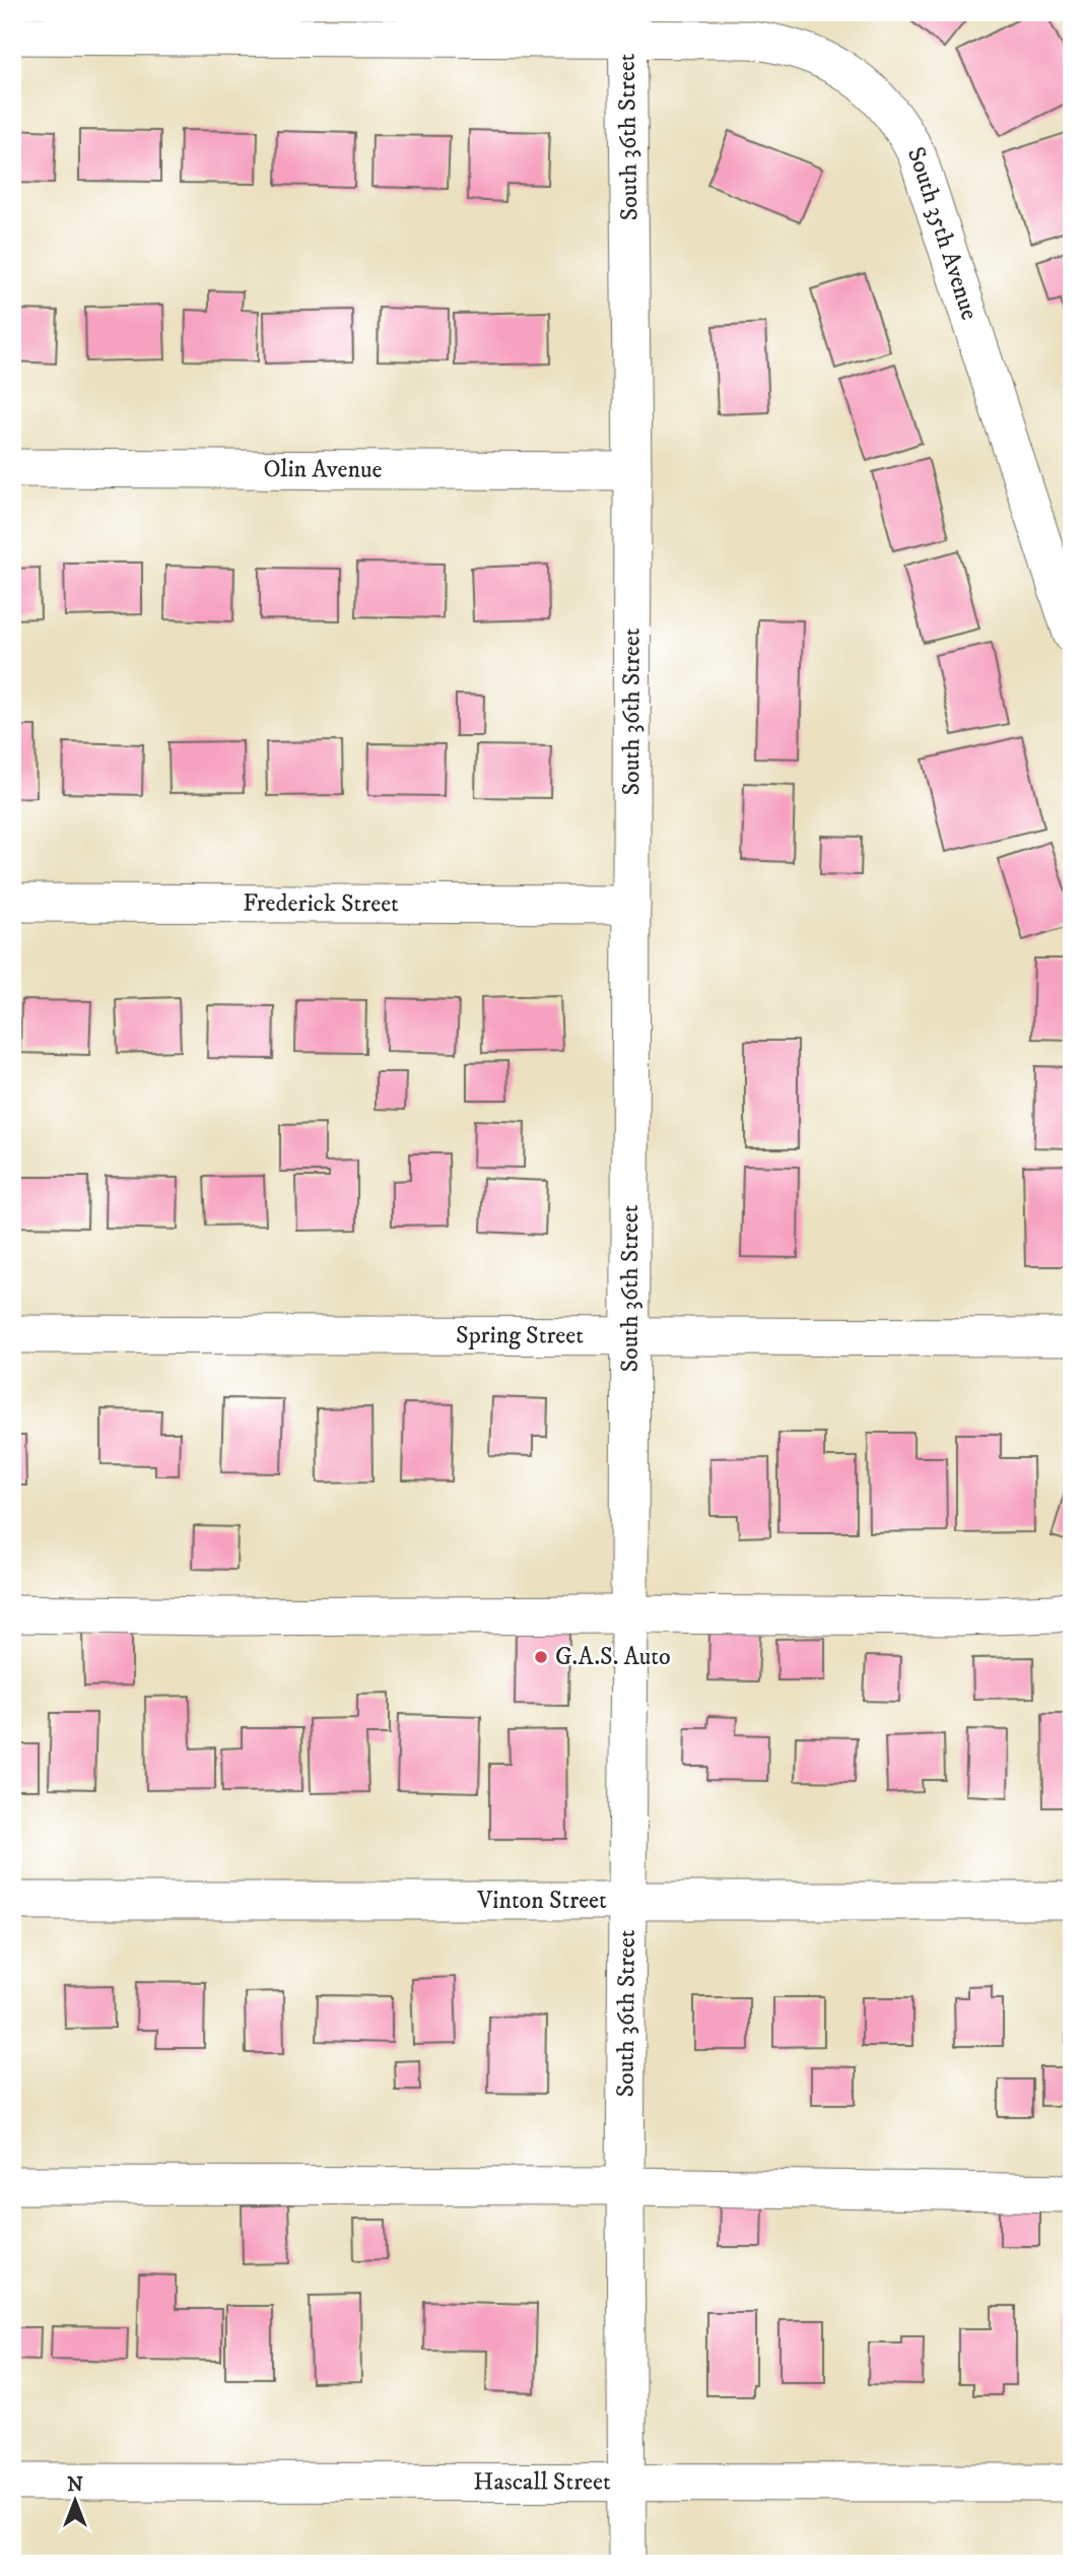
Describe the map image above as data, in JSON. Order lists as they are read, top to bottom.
{
  "streets": {
    "street": [
      "South 36th Street",
      "South 35th Avenue",
      "Olin Avenue",
      "Frederick Street",
      "Spring Street",
      "Vinton Street",
      "Hascall Street"
    ]
  },
  "crossings": [
    ["South 36th Street", "South 35th Avenue"],
    ["South 36th Street", "Olin Avenue"],
    ["South 36th Street", "Frederick Street"],
    ["South 36th Street", "Spring Street"],
    ["South 36th Street", "Vinton Street"],
    ["South 36th Street", "Hascall Street"]
  ],
  "places": ["G.A.S. Auto"],
  "north": "top"
}
